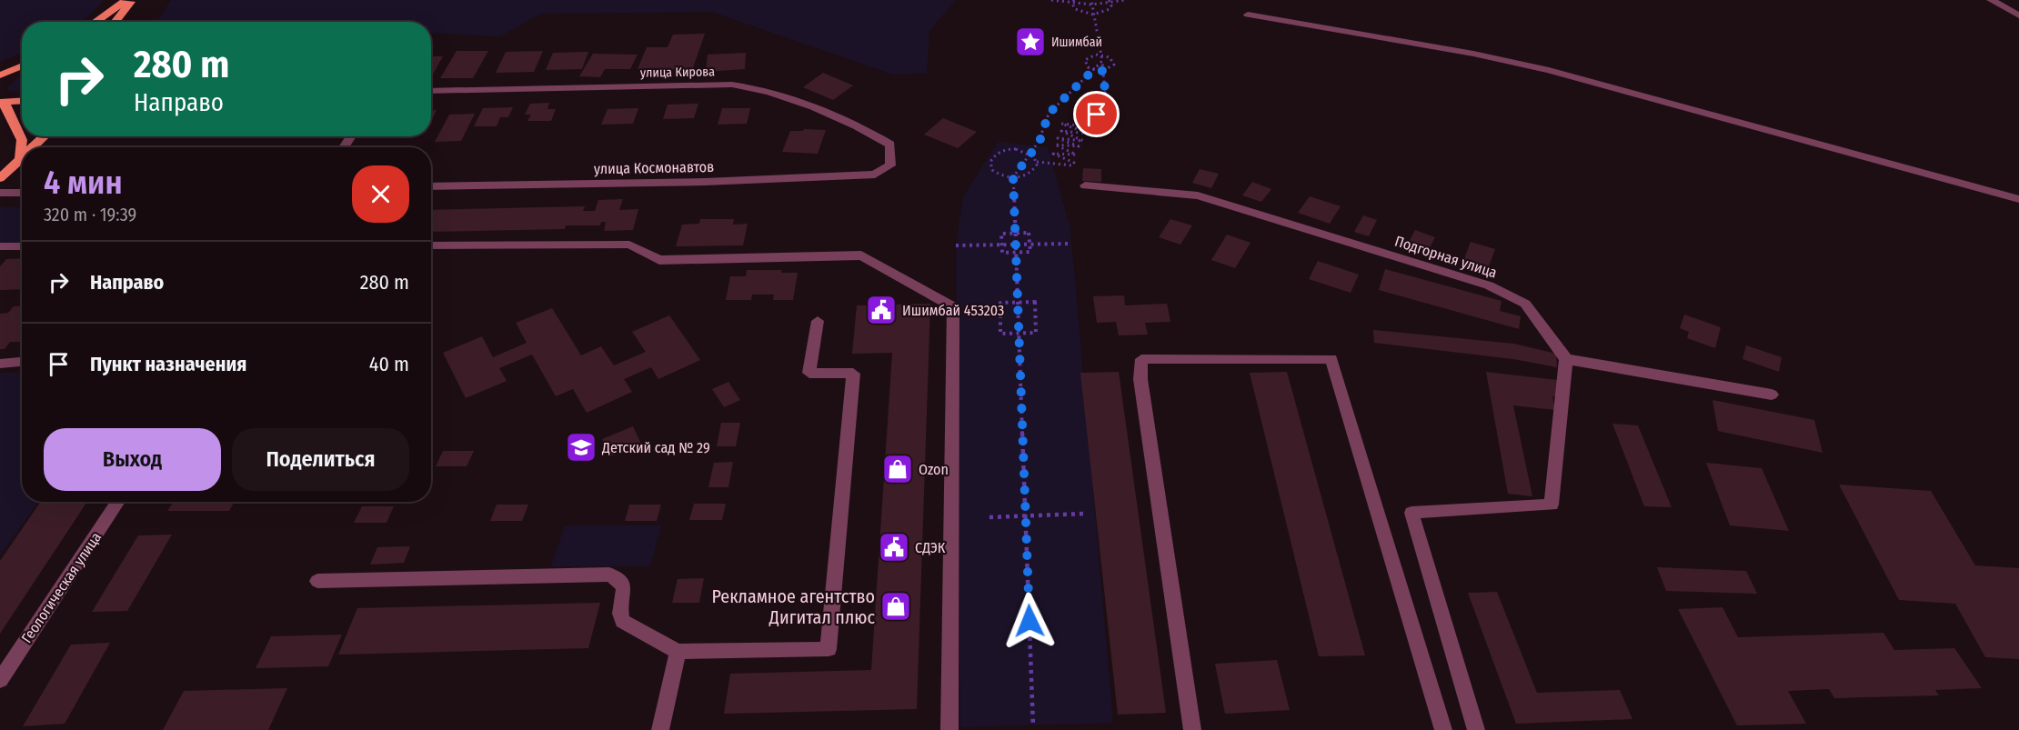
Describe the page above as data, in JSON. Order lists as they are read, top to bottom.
{
  "streets": {
    "street": [
      "улица Кирова",
      "улица Космонавтов",
      "Подгорная улица",
      "Геологическая улица"
    ]
  },
  "crossings": [
    ["улица Кирова", "улица Космонавтов"]
  ],
  "places": {
    "place": ["Ишимбай"],
    "public building": ["Ишимбай 453203", "СДЭК"],
    "school or university": ["Детский сад № 29"],
    "shop": ["Ozon", "Рекламное агентство Дигитал плюс"]
  },
  "page": {
    "turn": ["280 m", "Направо"],
    "heading": ["4 мин", "320 m · 19:39"],
    "list": [
      {
        "name": "Направо",
        "value": "280 m"
      },
      {
        "name": "Пункт назначения",
        "value": "40 m"
      }
    ],
    "buttons": ["Выход", "Поделиться"]
  }
}
